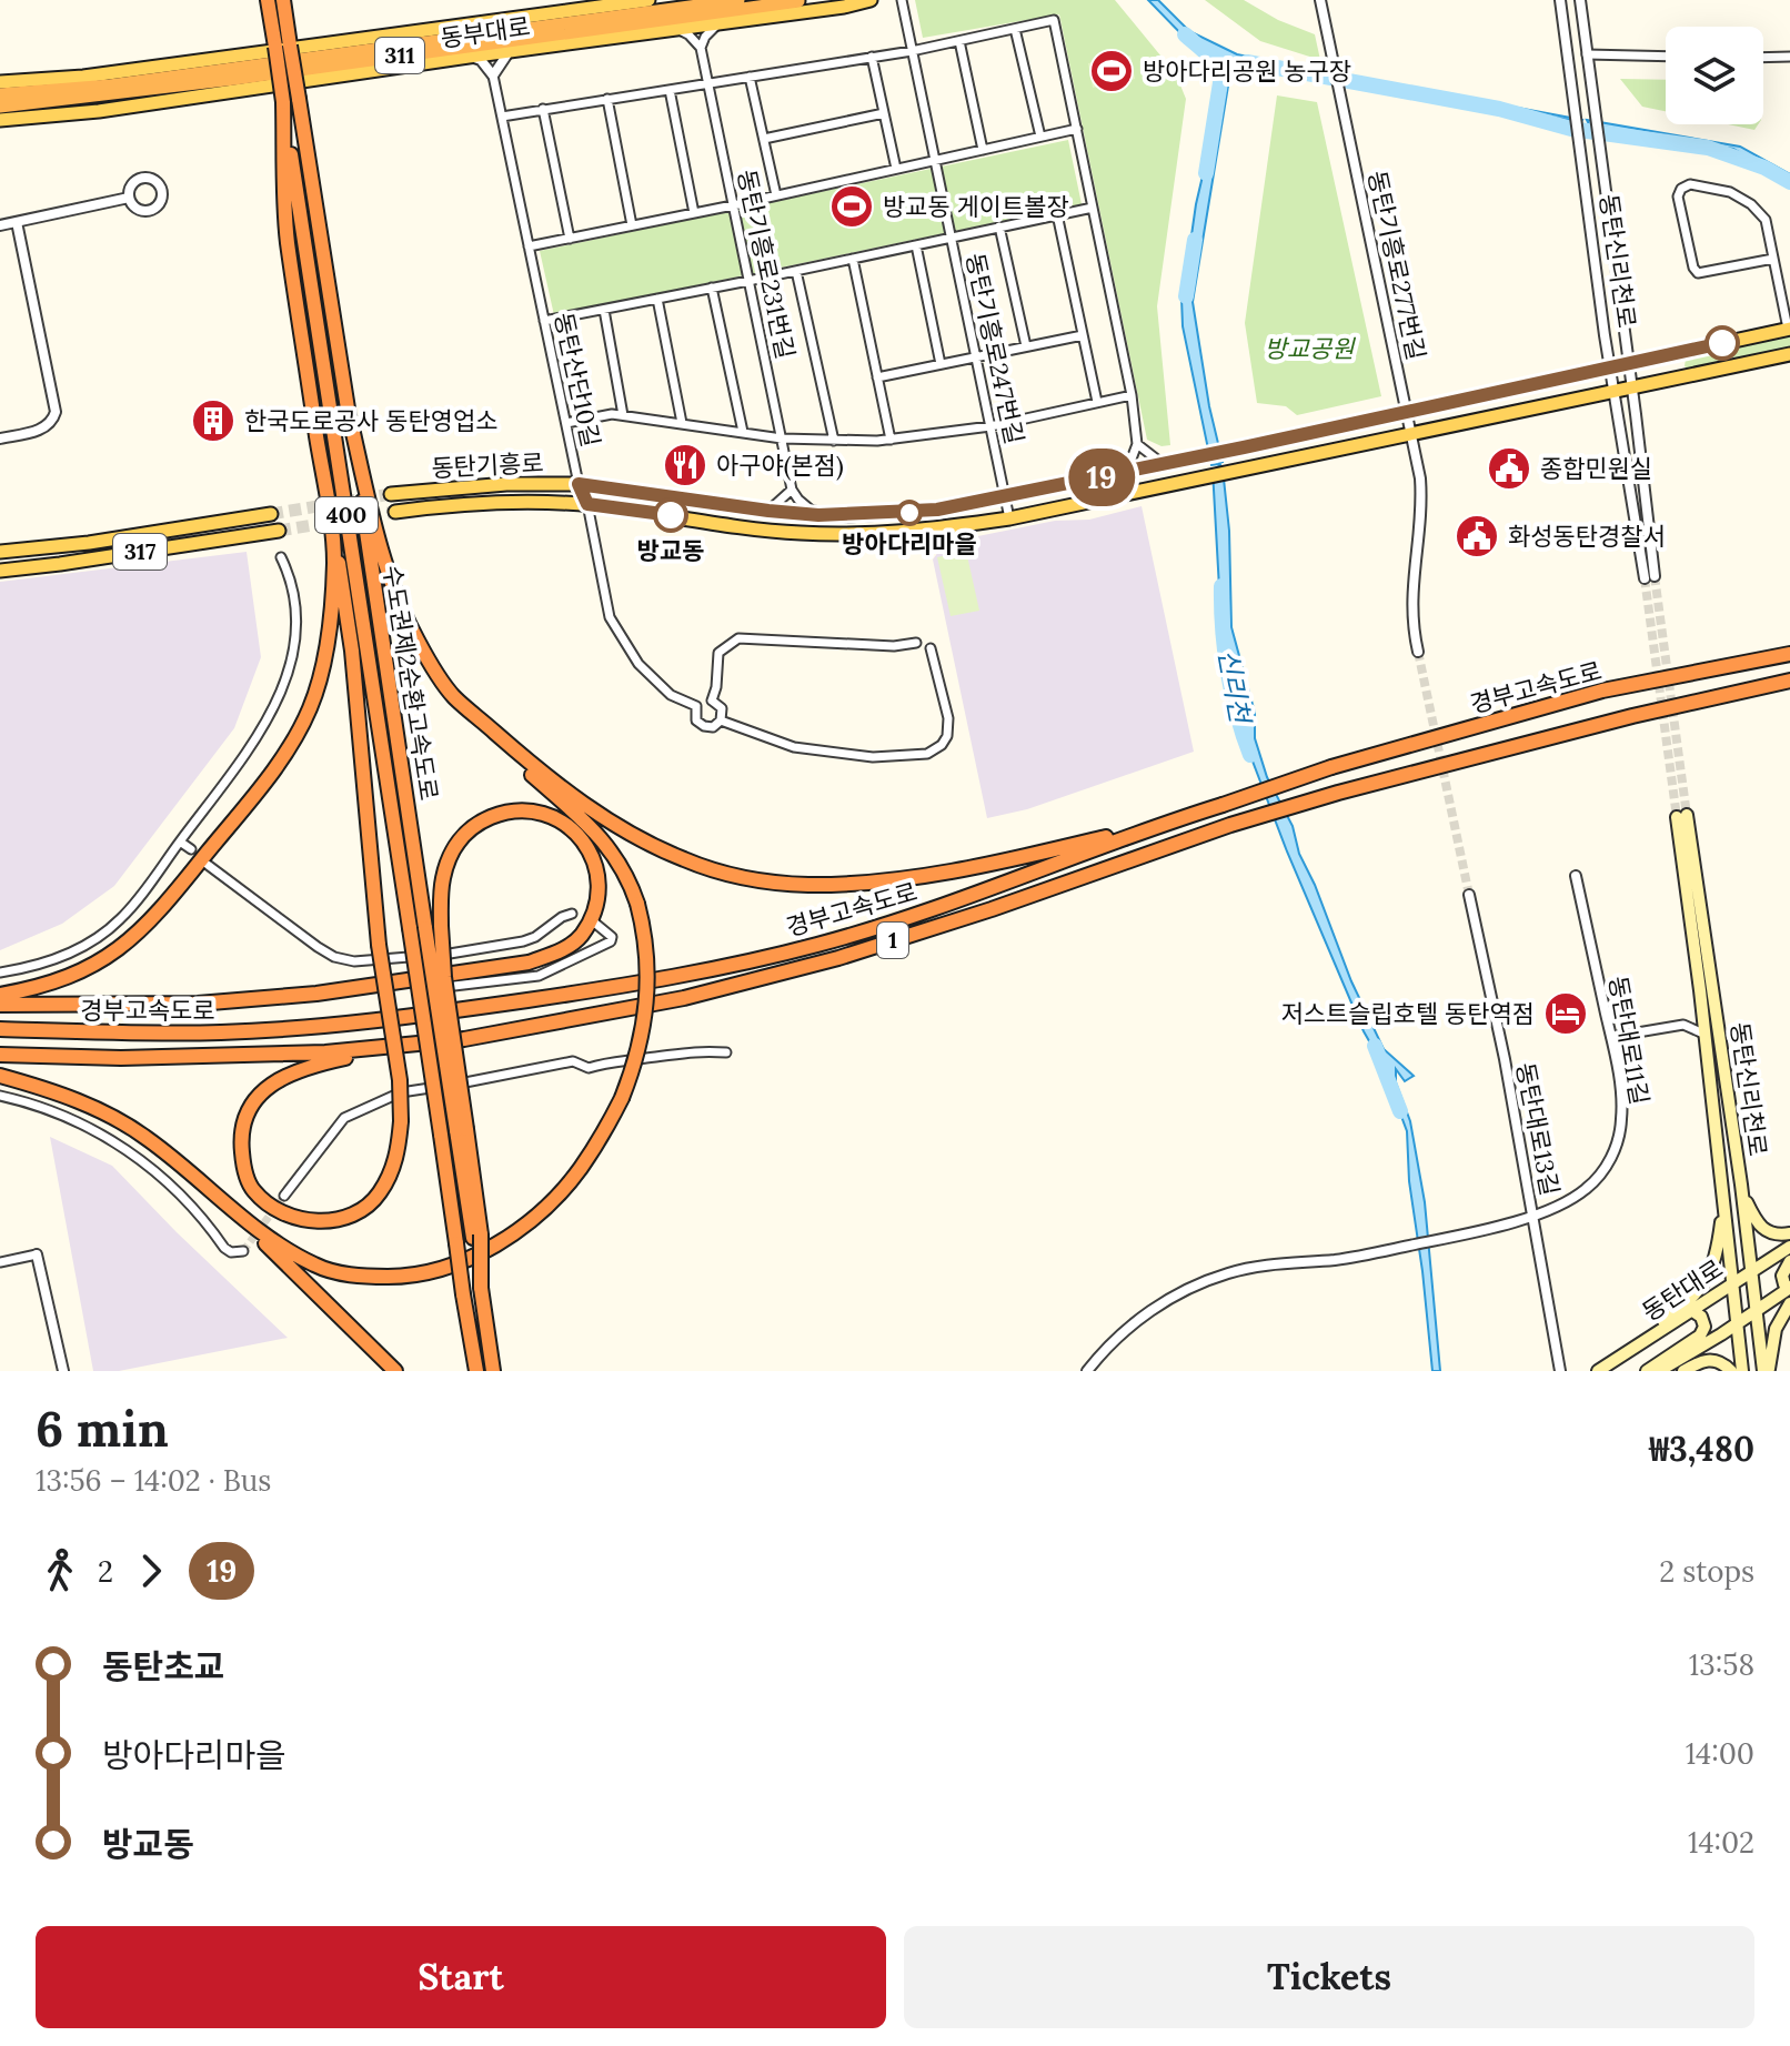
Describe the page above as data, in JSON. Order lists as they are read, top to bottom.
{
  "streets": {
    "highway": [
      "동부대로",
      "311",
      "400",
      "수도권제2순환고속도로",
      "경부고속도로",
      "1"
    ],
    "main road": [
      "동탄신리천로",
      "동탄기흥로",
      "317",
      "동탄대로"
    ],
    "street": [
      "동탄기흥로231번길",
      "동탄기흥로277번길",
      "동탄기흥로247번길",
      "동탄산단10길",
      "동탄대로11길",
      "동탄대로13길"
    ]
  },
  "crossings": [
    ["동탄신리천로", "동탄기흥로"],
    ["동탄신리천로", "동탄대로"],
    ["동탄기흥로277번길", "동탄기흥로"],
    ["동탄기흥로247번길", "동탄기흥로"],
    ["동탄산단10길", "동탄기흥로"],
    ["동탄대로11길", "동탄대로13길"]
  ],
  "water": ["신리천"],
  "parks": ["방교공원"],
  "places": {
    "sports": ["방아다리공원 농구장", "방교동 게이트볼장"],
    "building": ["한국도로공사 동탄영업소"],
    "restaurant": ["아구야(본점)"],
    "public building": ["종합민원실", "화성동탄경찰서"],
    "other": ["방아다리마을", "방교동"],
    "hotel": ["저스트슬립호텔 동탄역점"]
  },
  "lines": ["bus line 19"],
  "page": {
    "on_map": "19",
    "heading": ["6 min", "13:56 – 14:02 · Bus", "₩3,480"],
    "legs": ["2", "19", "2 stops"],
    "list": [
      {
        "name": "동탄초교",
        "value": "13:58"
      },
      {
        "name": "방아다리마을",
        "value": "14:00"
      },
      {
        "name": "방교동",
        "value": "14:02"
      }
    ],
    "buttons": ["Start", "Tickets"]
  }
}
